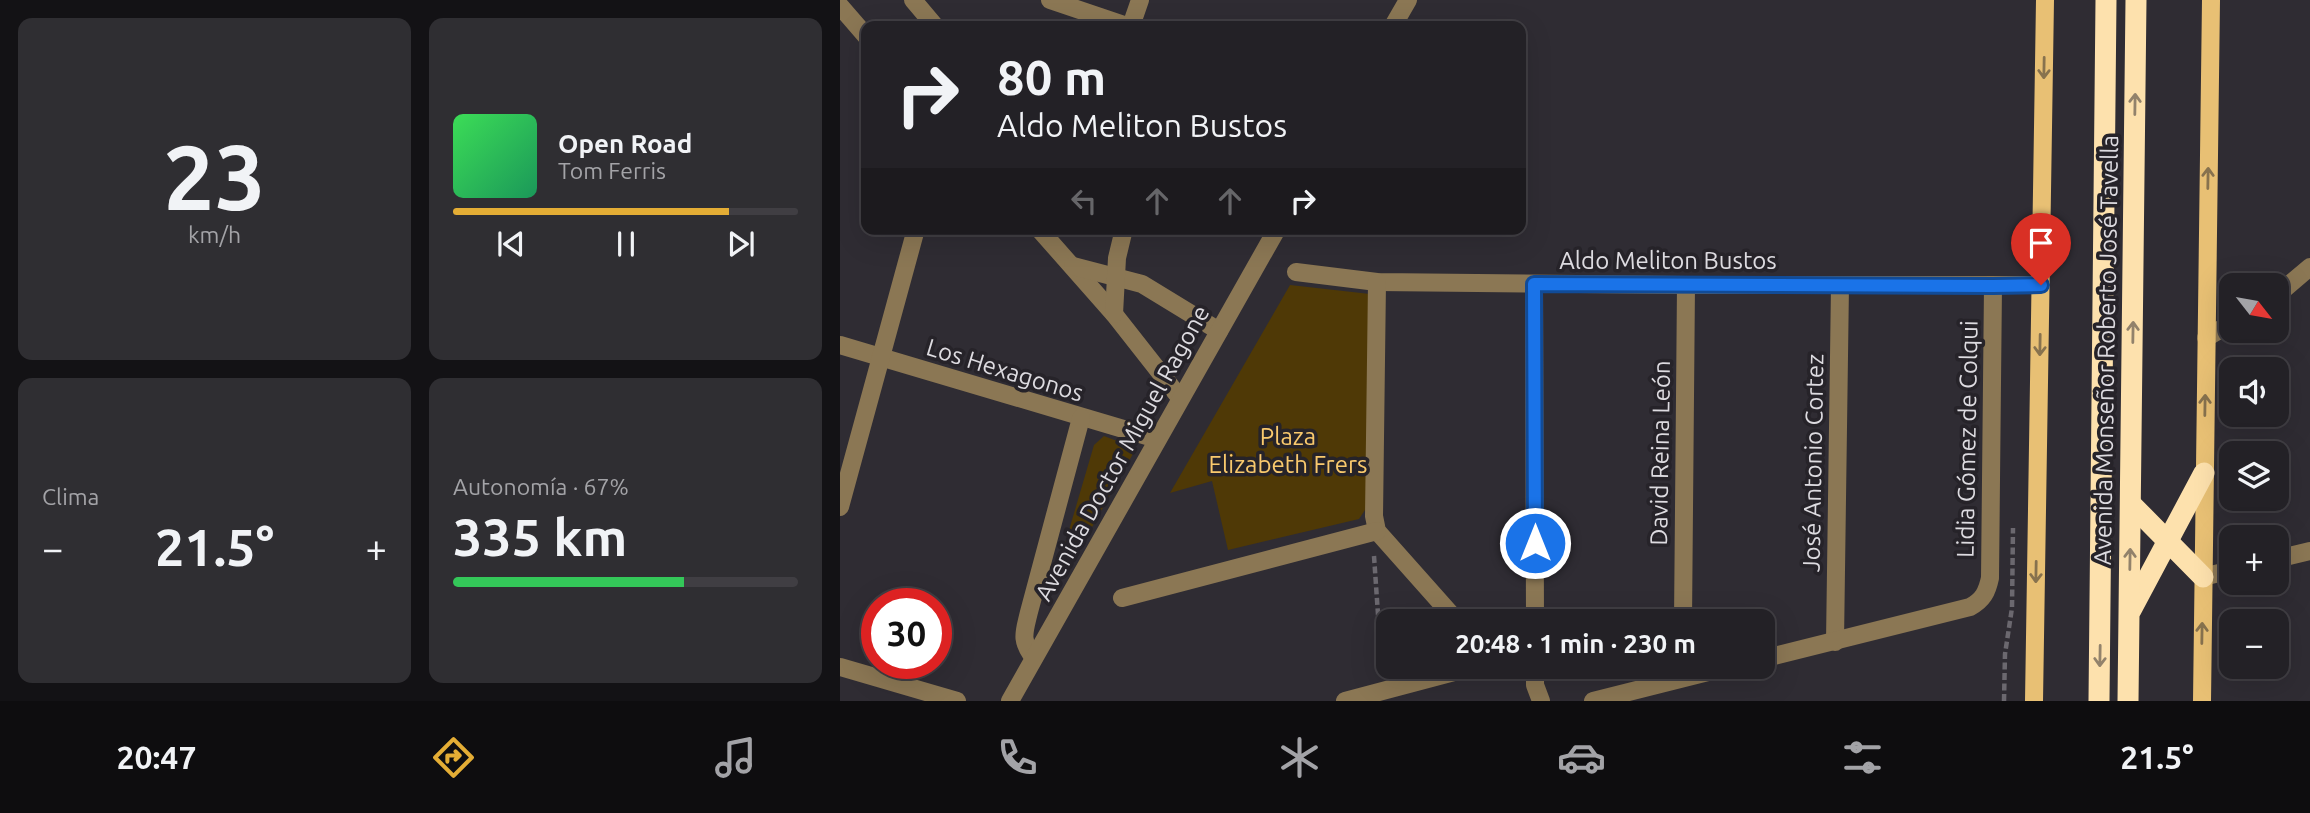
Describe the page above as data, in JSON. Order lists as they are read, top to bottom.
{
  "streets": {
    "highway": ["Avenida Monseñor Roberto José Tavella"],
    "street": [
      "Aldo Meliton Bustos",
      "Los Hexagonos",
      "Lidia Gómez de Colqui",
      "Avenida Doctor Miguel Ragone",
      "David Reina León",
      "José Antonio Cortez"
    ]
  },
  "crossings": [
    ["Aldo Meliton Bustos", "Lidia Gómez de Colqui"],
    ["Aldo Meliton Bustos", "David Reina León"],
    ["Aldo Meliton Bustos", "José Antonio Cortez"],
    ["Los Hexagonos", "Avenida Doctor Miguel Ragone"],
    ["Lidia Gómez de Colqui", "José Antonio Cortez"]
  ],
  "parks": ["Plaza Elizabeth Frers"],
  "north": "bottom right",
  "page": {
    "tile": [
      ["23", "km/h"],
      "Clima",
      ["Autonomía · 67%", "335 km"]
    ],
    "turn": ["80 m", "Aldo Meliton Bustos"],
    "song": ["Open Road", "Tom Ferris"],
    "map_buttons": ["+", "−"],
    "heat": ["−", "21.5°", "+"],
    "limit": "30",
    "trip": "20:48 · 1 min · 230 m",
    "tabs": ["20:47", "21.5°"]
  }
}
